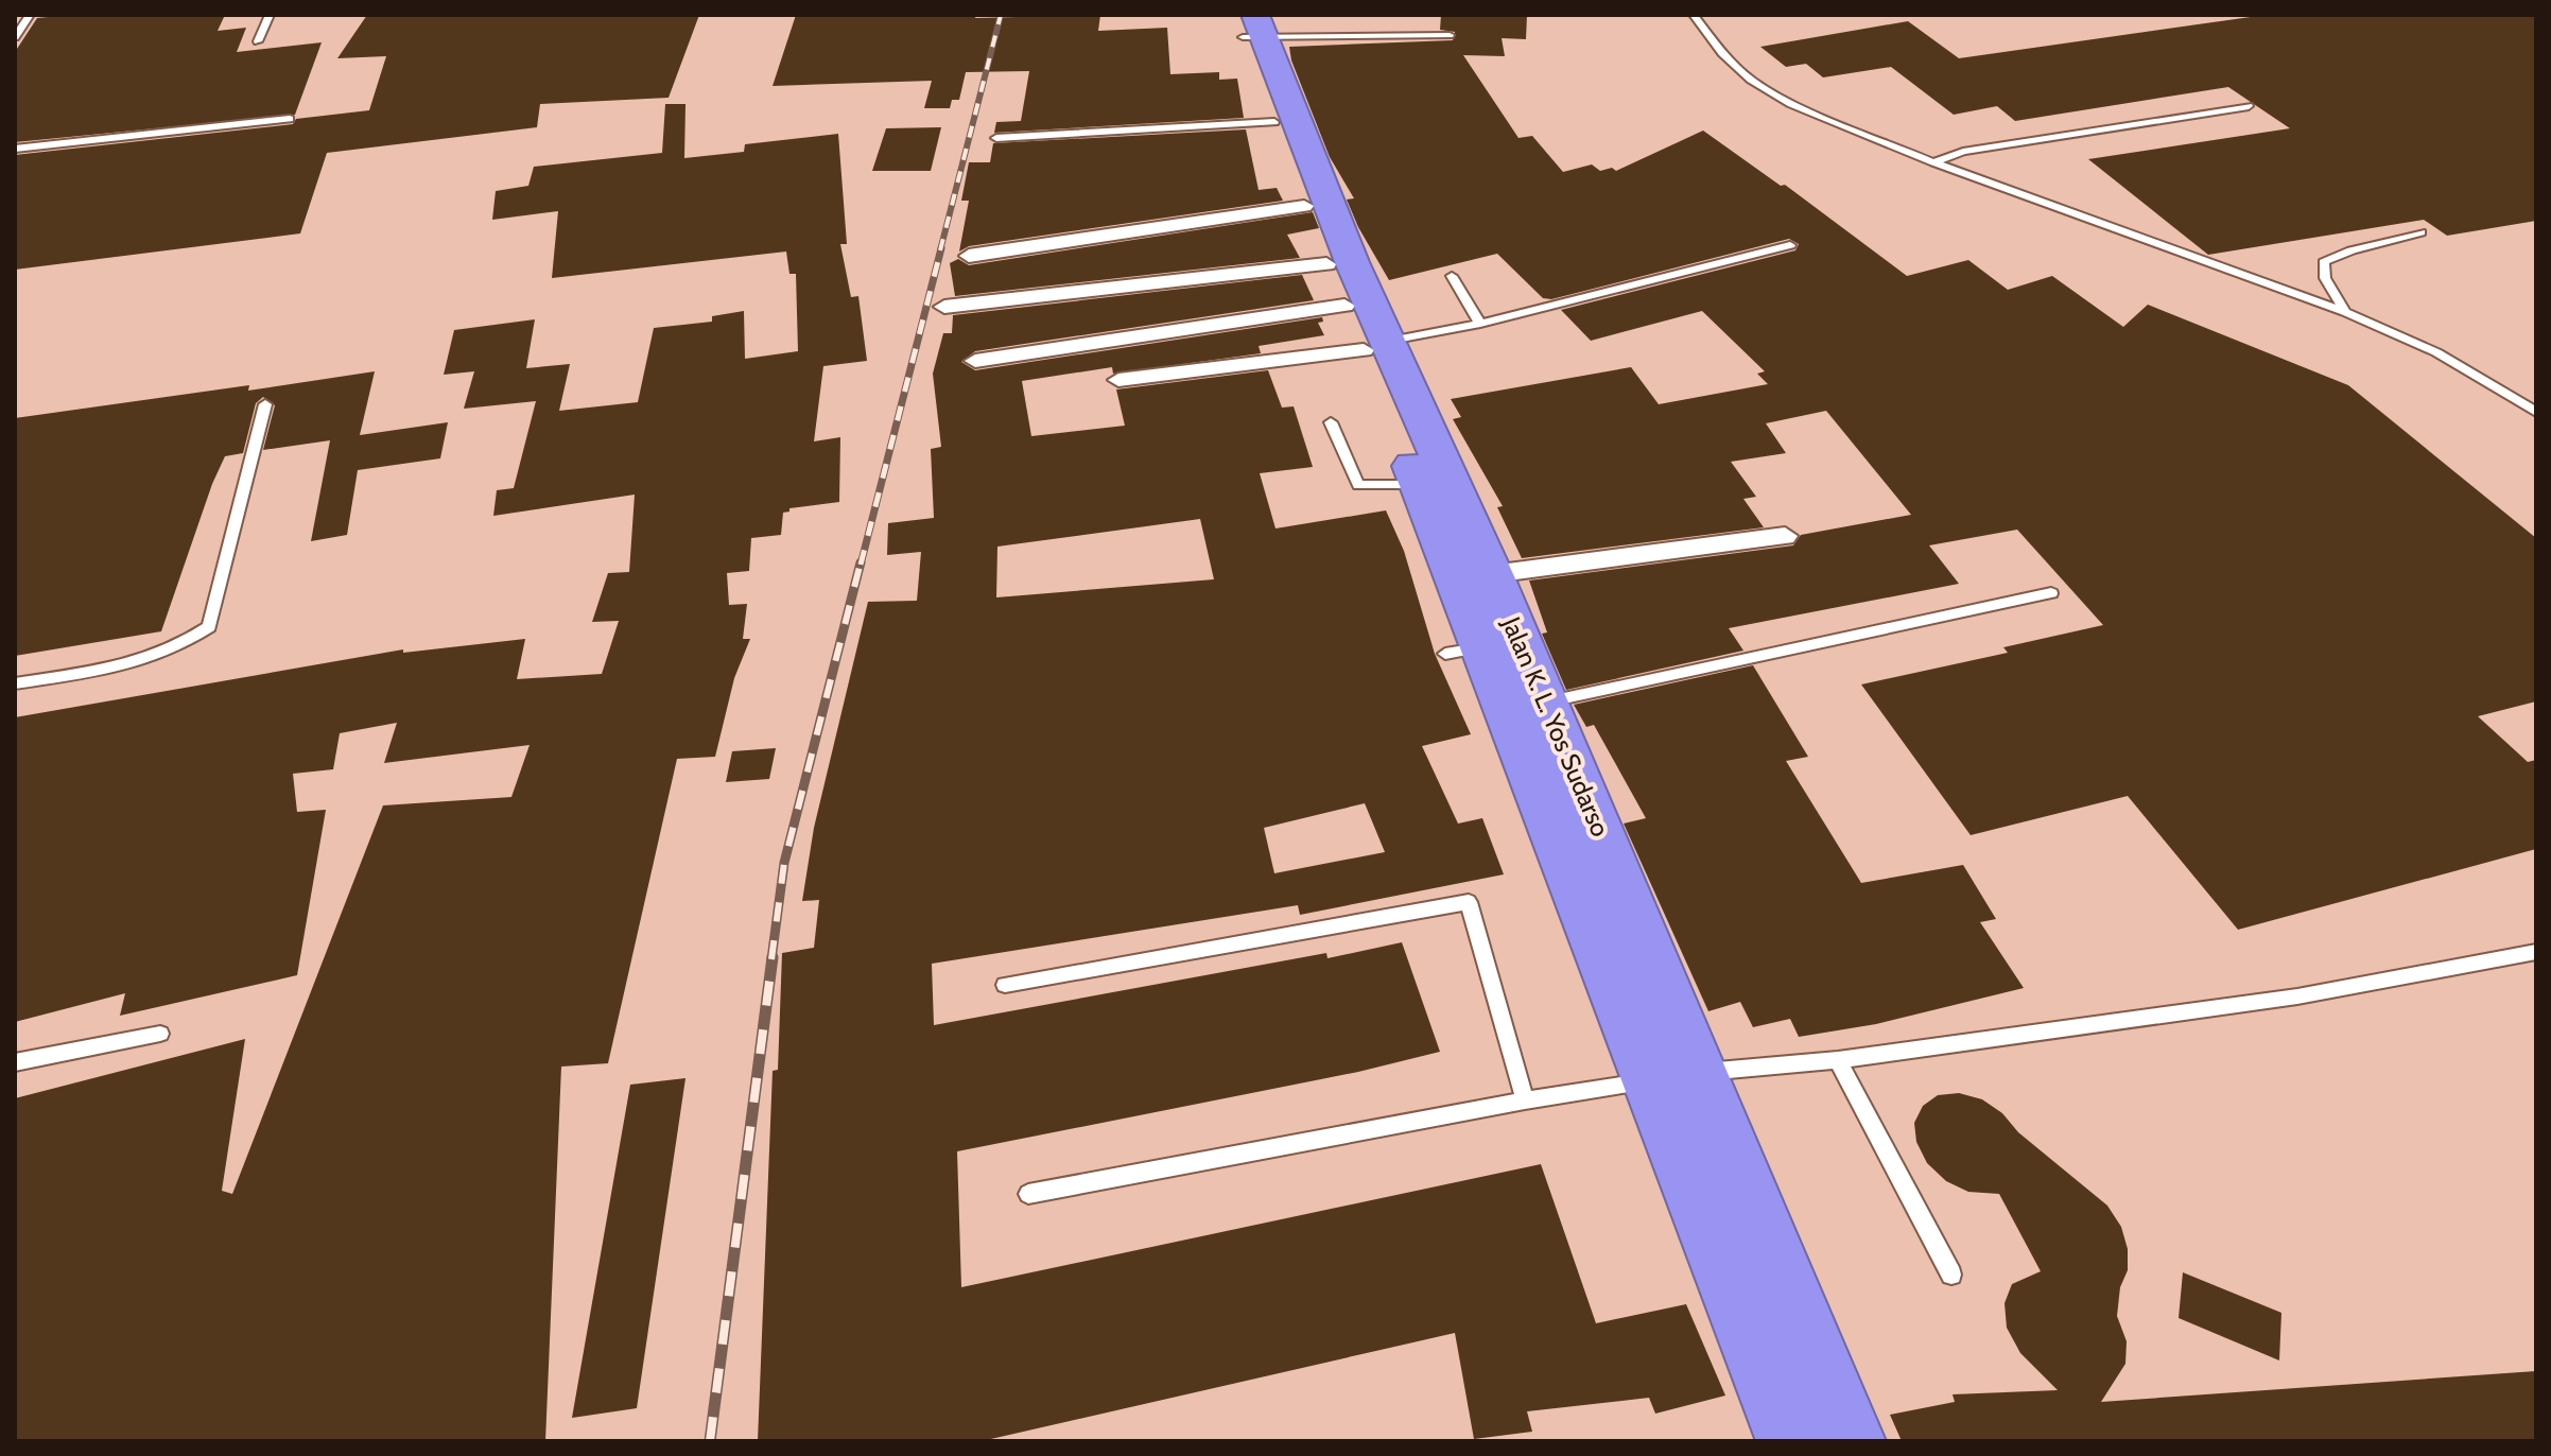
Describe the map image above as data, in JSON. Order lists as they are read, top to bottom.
{
  "streets": {
    "highway": ["Jalan K. L. Yos Sudarso"]
  }
}
